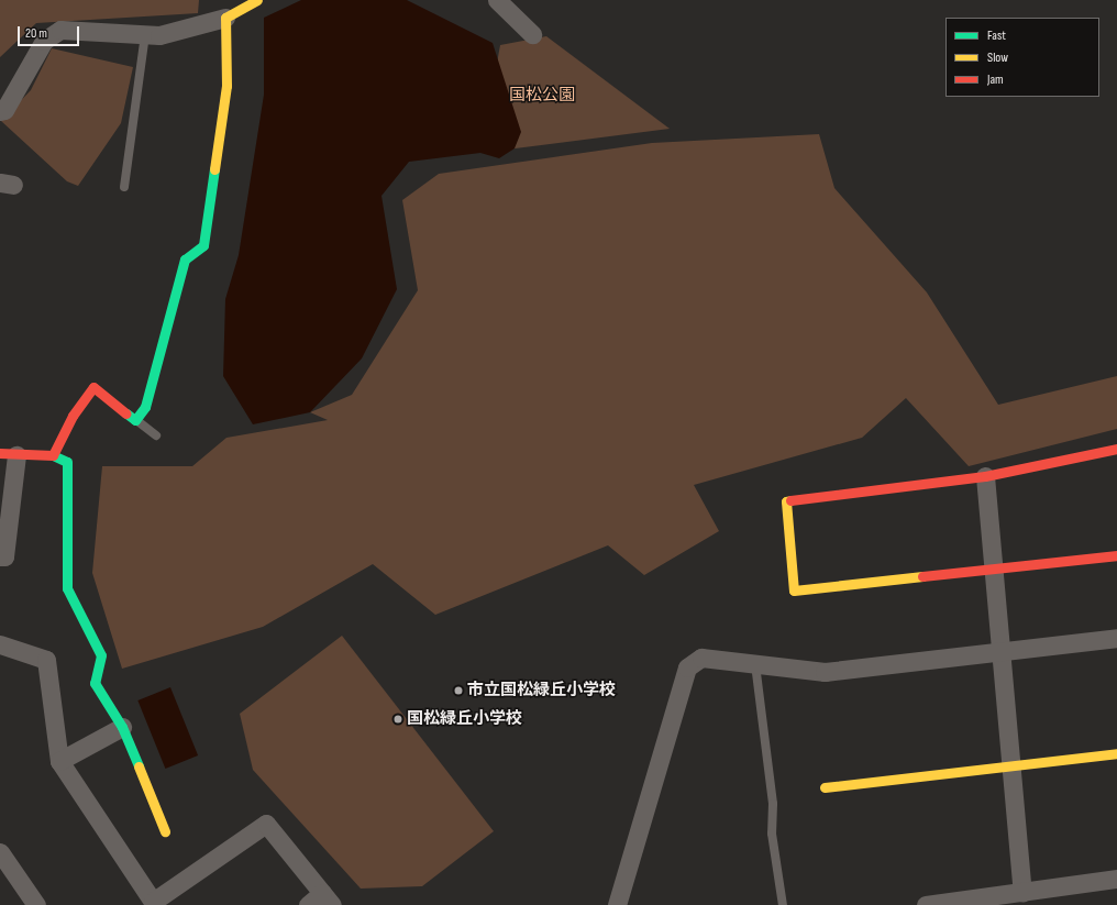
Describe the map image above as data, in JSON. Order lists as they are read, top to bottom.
{
  "parks": ["国松公園"],
  "places": ["市立国松緑丘小学校", "国松緑丘小学校"],
  "legend": ["Fast", "Slow", "Jam"],
  "scale_bar": "20 m"
}
